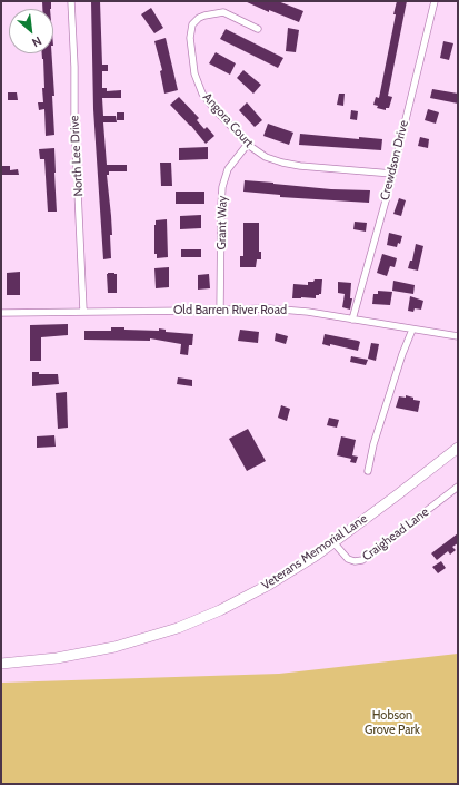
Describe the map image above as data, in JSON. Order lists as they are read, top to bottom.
{
  "streets": {
    "main road": ["Veterans Memorial Lane"],
    "street": [
      "Angora Court",
      "North Lee Drive",
      "Crewdson Drive",
      "Grant Way",
      "Old Barren River Road",
      "Craighead Lane"
    ]
  },
  "crossings": [
    ["Angora Court", "Crewdson Drive"],
    ["Angora Court", "Grant Way"],
    ["North Lee Drive", "Old Barren River Road"],
    ["Crewdson Drive", "Old Barren River Road"],
    ["Grant Way", "Old Barren River Road"],
    ["Craighead Lane", "Veterans Memorial Lane"]
  ],
  "parks": ["Hobson Grove Park"],
  "north": "bottom right"
}
